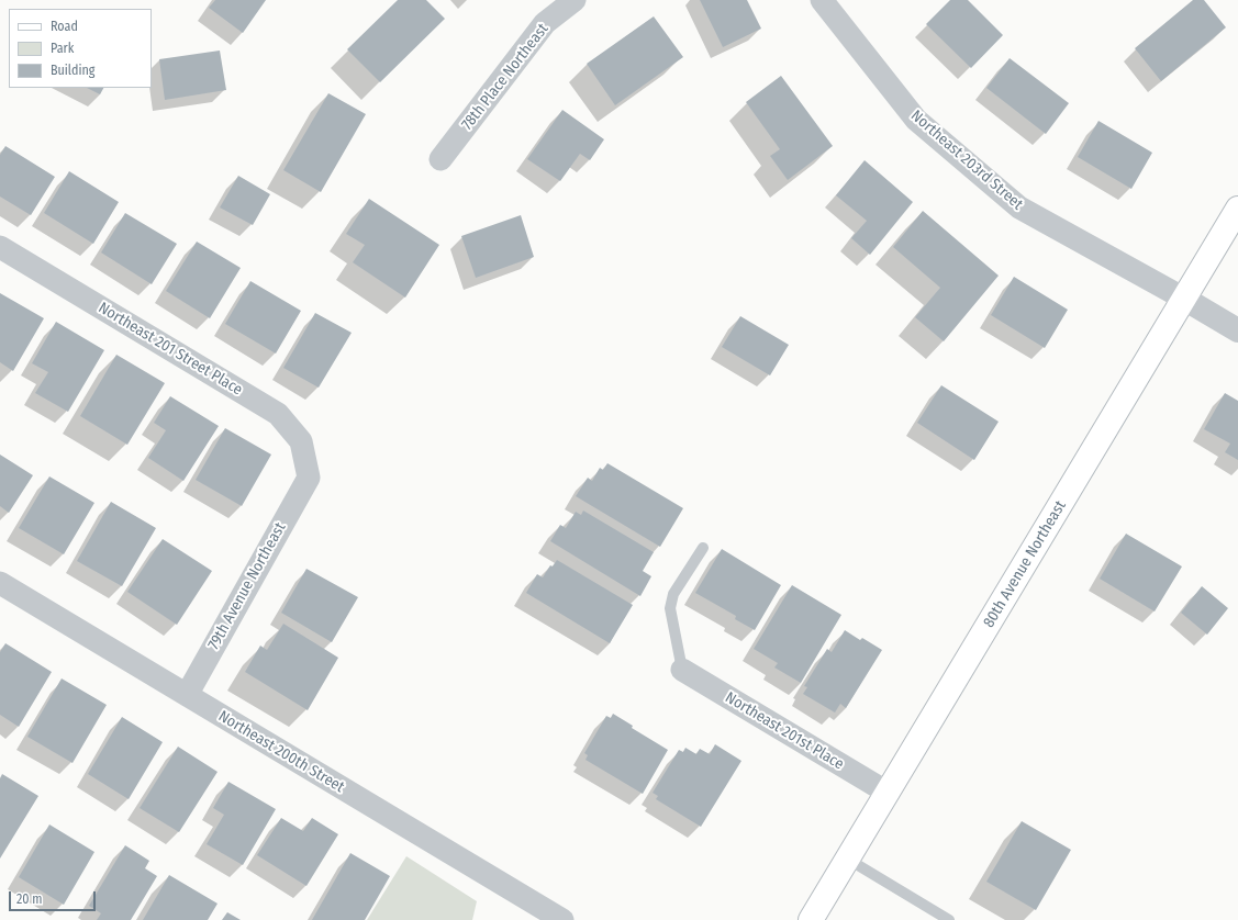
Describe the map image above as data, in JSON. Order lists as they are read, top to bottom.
{
  "streets": {
    "main road": ["80th Avenue Northeast"],
    "street": [
      "78th Place Northeast",
      "Northeast 203rd Street",
      "Northeast 201 Street Place",
      "79th Avenue Northeast",
      "Northeast 201st Place",
      "Northeast 200th Street"
    ]
  },
  "crossings": [
    ["Northeast 203rd Street", "80th Avenue Northeast"],
    ["Northeast 201 Street Place", "79th Avenue Northeast"],
    ["80th Avenue Northeast", "Northeast 201st Place"],
    ["79th Avenue Northeast", "Northeast 200th Street"]
  ],
  "legend": ["Road", "Park", "Building"],
  "scale_bar": "20 m"
}
